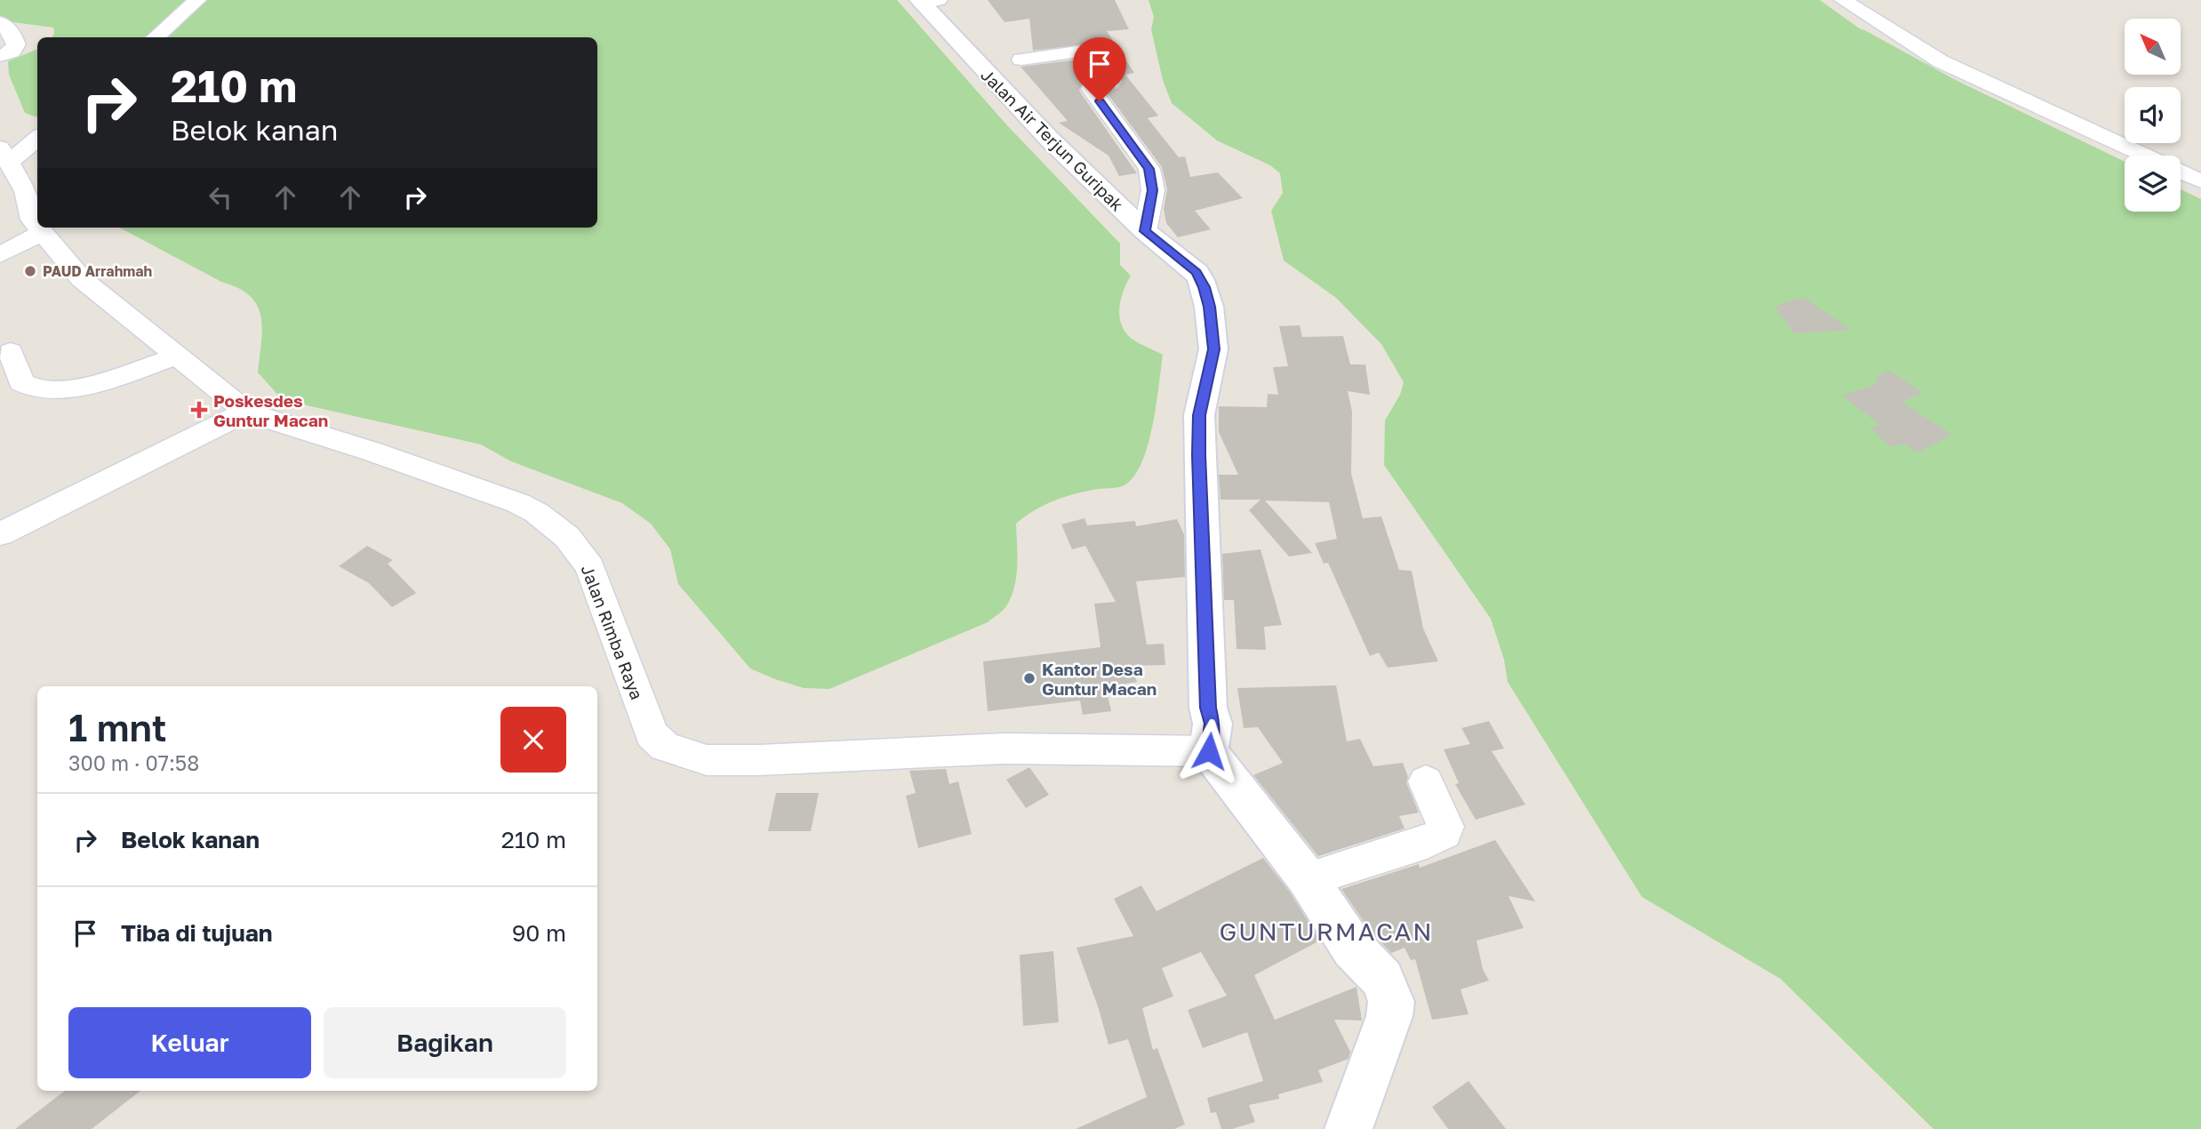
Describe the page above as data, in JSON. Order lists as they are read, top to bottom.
{
  "streets": {
    "street": ["Jalan Air Terjun Guripak", "Jalan Rimba Raya"]
  },
  "crossings": [
    ["Jalan Air Terjun Guripak", "Jalan Rimba Raya"]
  ],
  "districts": ["GUNTURMACAN"],
  "places": {
    "other": ["PAUD Arrahmah", "Kantor Desa Guntur Macan"],
    "health": ["Poskesdes Guntur Macan"]
  },
  "north": "top left",
  "page": {
    "turn": ["210 m", "Belok kanan"],
    "heading": ["1 mnt", "300 m · 07:58"],
    "list": [
      {
        "name": "Belok kanan",
        "value": "210 m"
      },
      {
        "name": "Tiba di tujuan",
        "value": "90 m"
      }
    ],
    "buttons": ["Keluar", "Bagikan"]
  }
}
